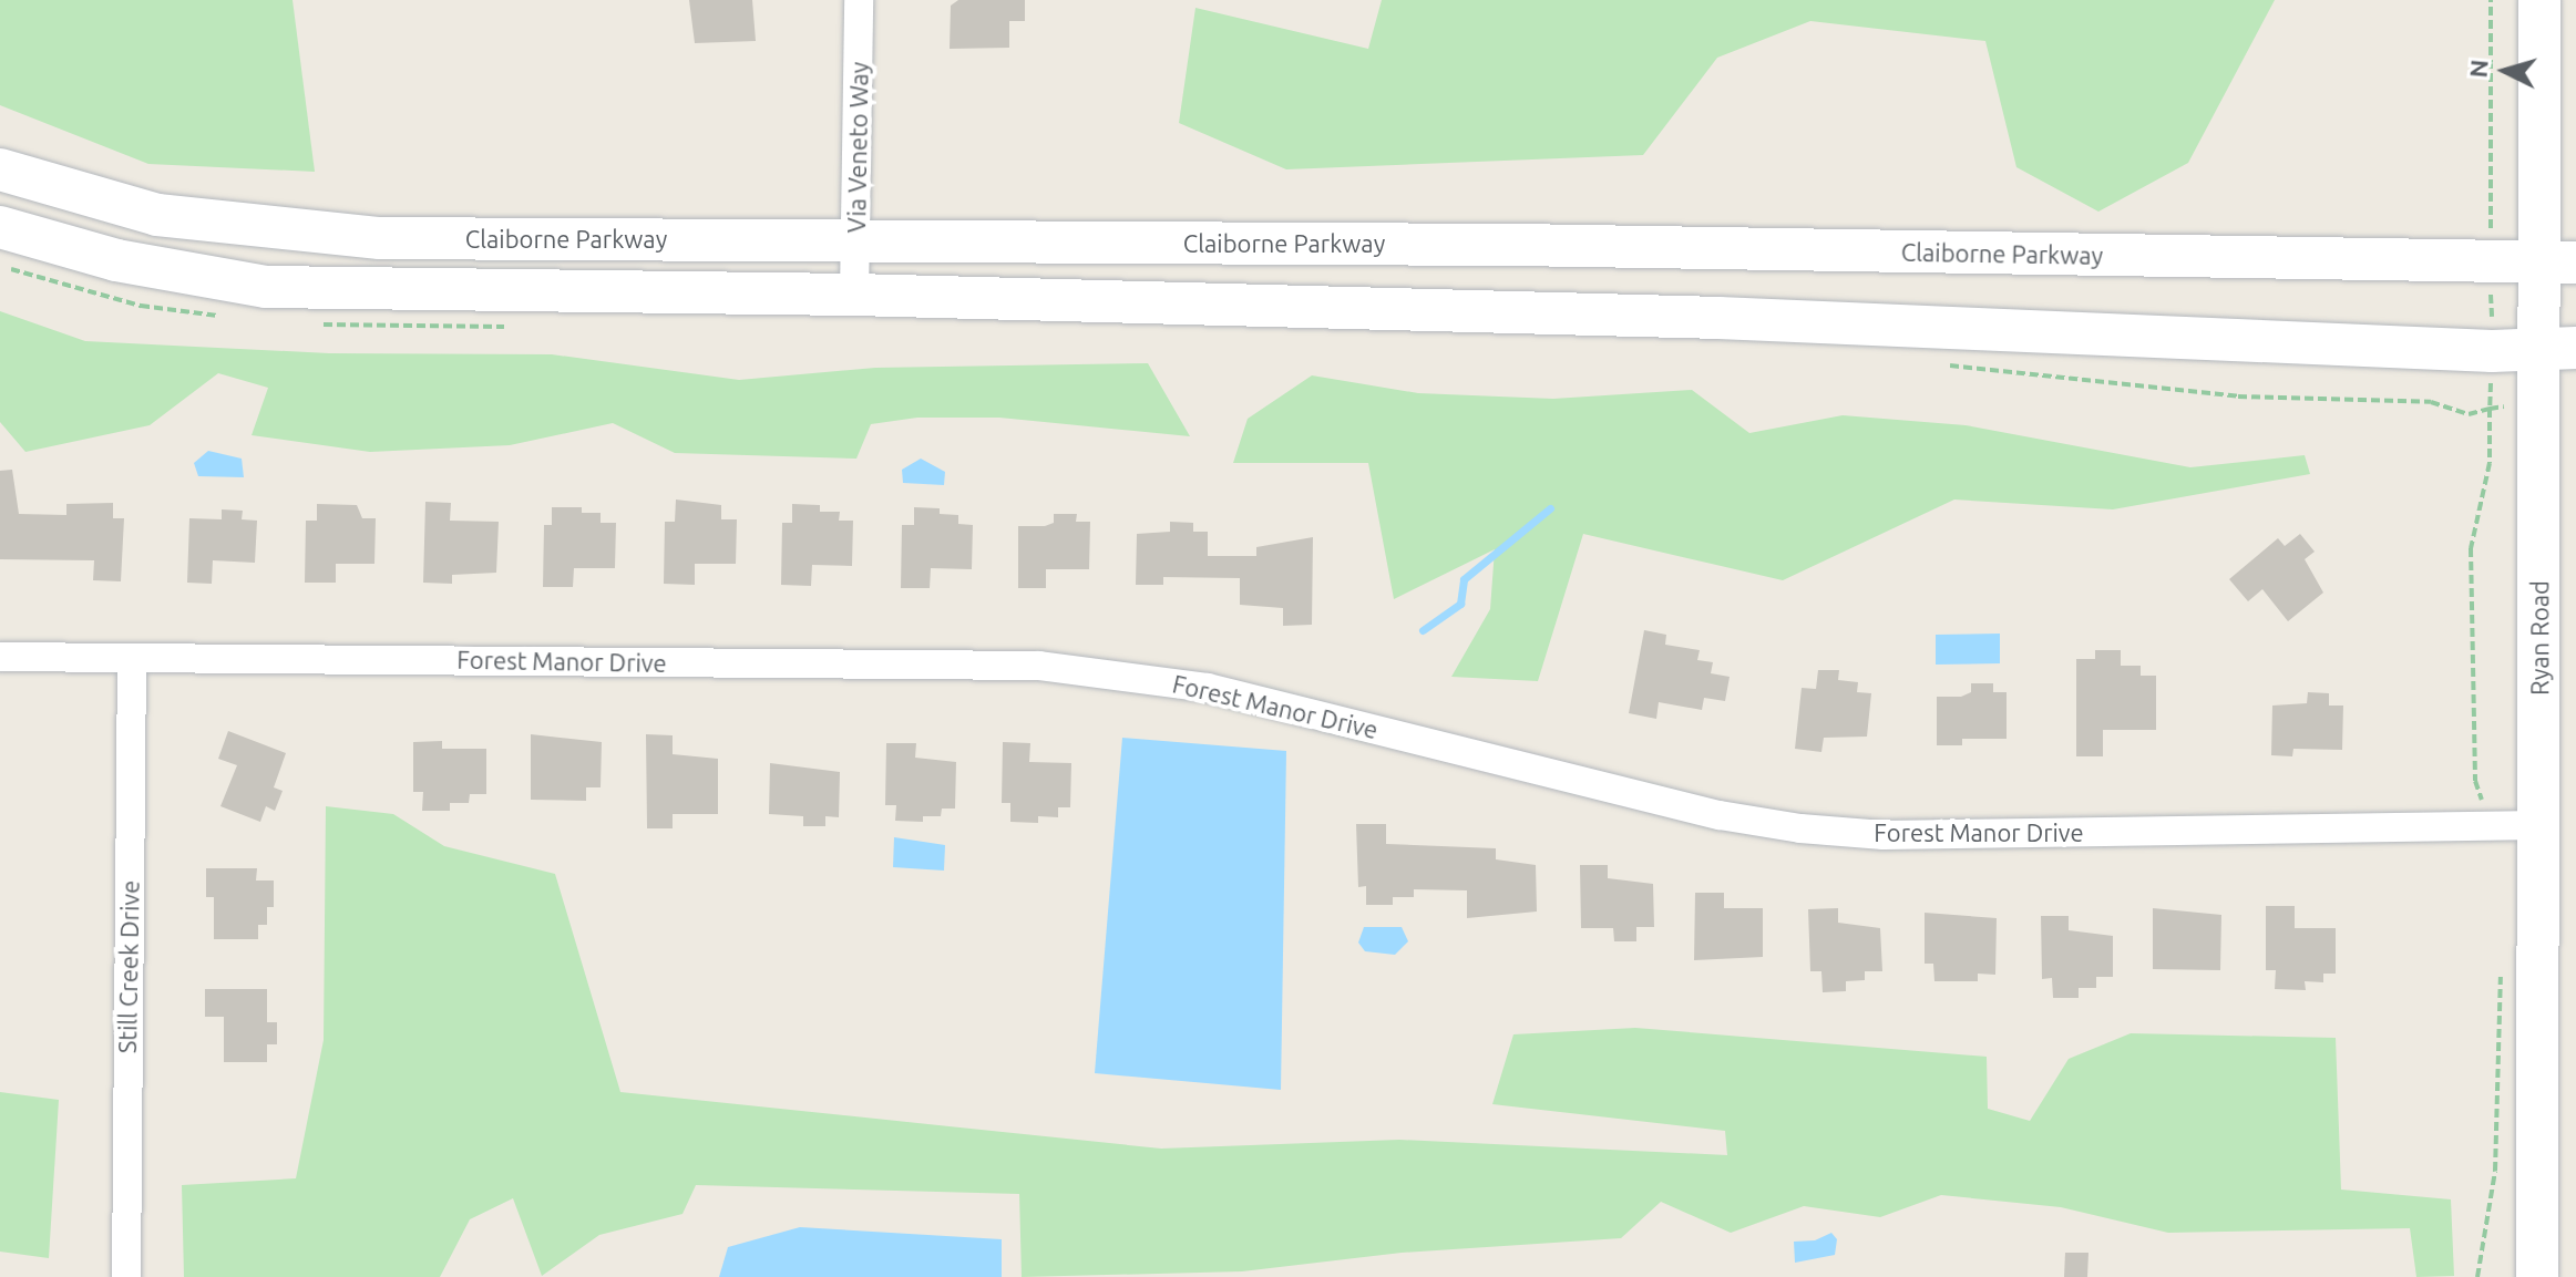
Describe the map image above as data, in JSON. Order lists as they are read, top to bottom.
{
  "streets": {
    "main road": ["Claiborne Parkway", "Ryan Road"],
    "street": ["Via Veneto Way", "Forest Manor Drive", "Still Creek Drive"]
  },
  "crossings": [
    ["Via Veneto Way", "Claiborne Parkway"],
    ["Claiborne Parkway", "Ryan Road"],
    ["Ryan Road", "Forest Manor Drive"],
    ["Forest Manor Drive", "Still Creek Drive"]
  ],
  "north": "left"
}
